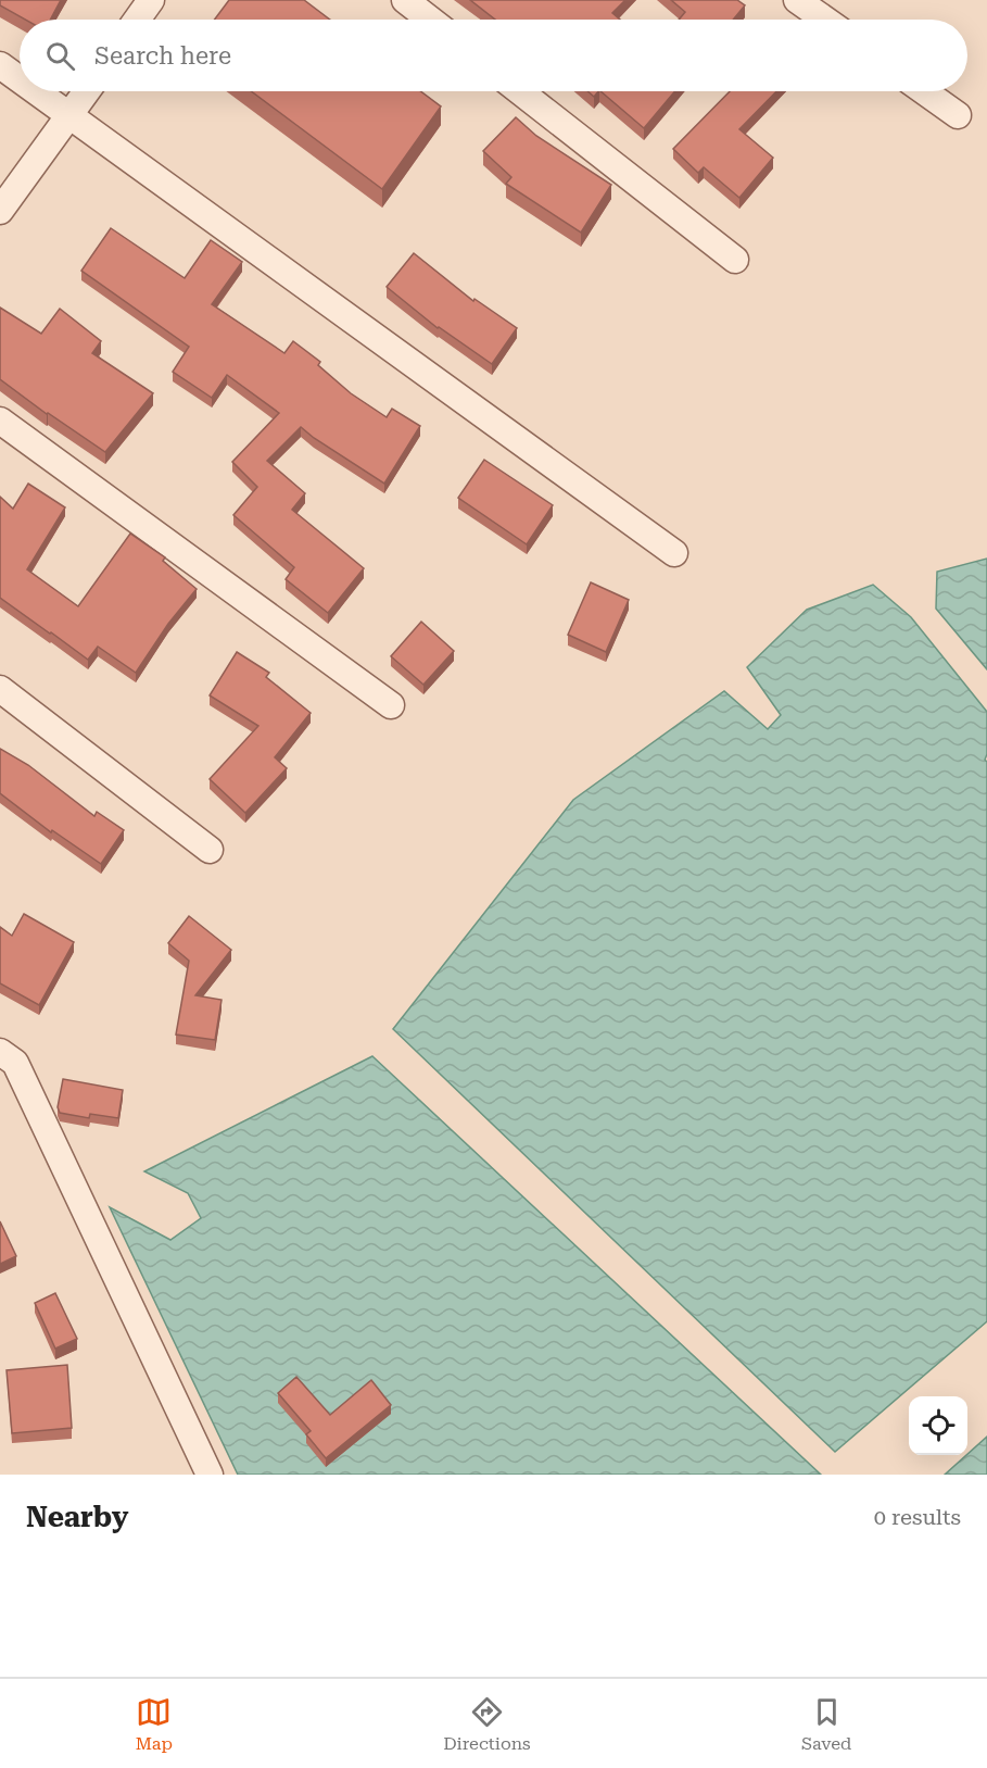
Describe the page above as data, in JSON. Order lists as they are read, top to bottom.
{
  "page": {
    "search": "Search here",
    "heading": ["Nearby", "0 results"],
    "nav": ["Map", "Directions", "Saved"]
  }
}
